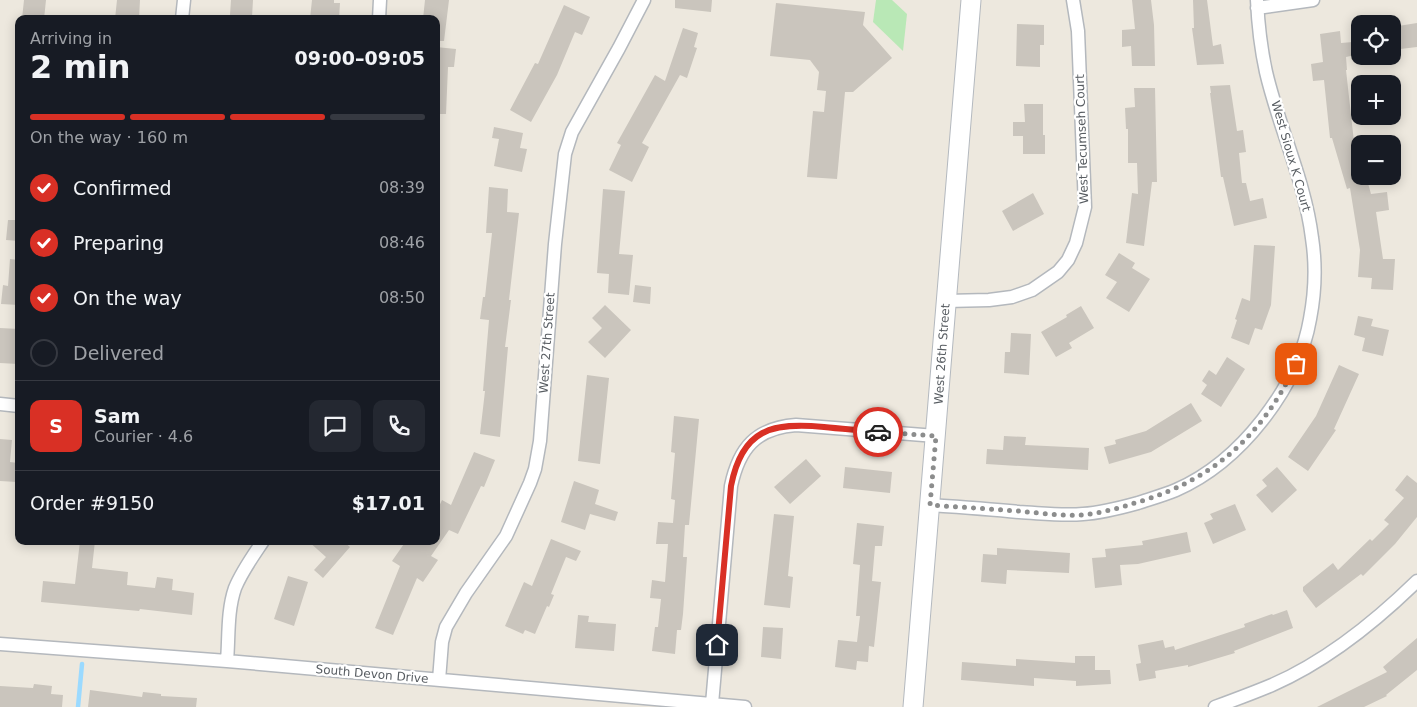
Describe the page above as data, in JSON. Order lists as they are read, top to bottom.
{
  "streets": {
    "main road": ["West 26th Street"],
    "street": [
      "West Tecumseh Court",
      "West Sioux K Court",
      "West 27th Street",
      "South Devon Drive"
    ]
  },
  "crossings": [
    ["West Tecumseh Court", "West 26th Street"],
    ["West Sioux K Court", "West 26th Street"],
    ["West 27th Street", "South Devon Drive"]
  ],
  "page": {
    "map_buttons": ["+", "−"],
    "heading": ["2 min", "Arriving in", "09:00–09:05"],
    "panel": [
      "Sam",
      "Courier · 4.6",
      "Order #9150",
      "$17.01"
    ],
    "bar": "On the way · 160 m",
    "list": [
      ["Confirmed", "08:39"],
      ["Preparing", "08:46"],
      ["On the way", "08:50"],
      "Delivered"
    ],
    "round": "S"
  }
}
